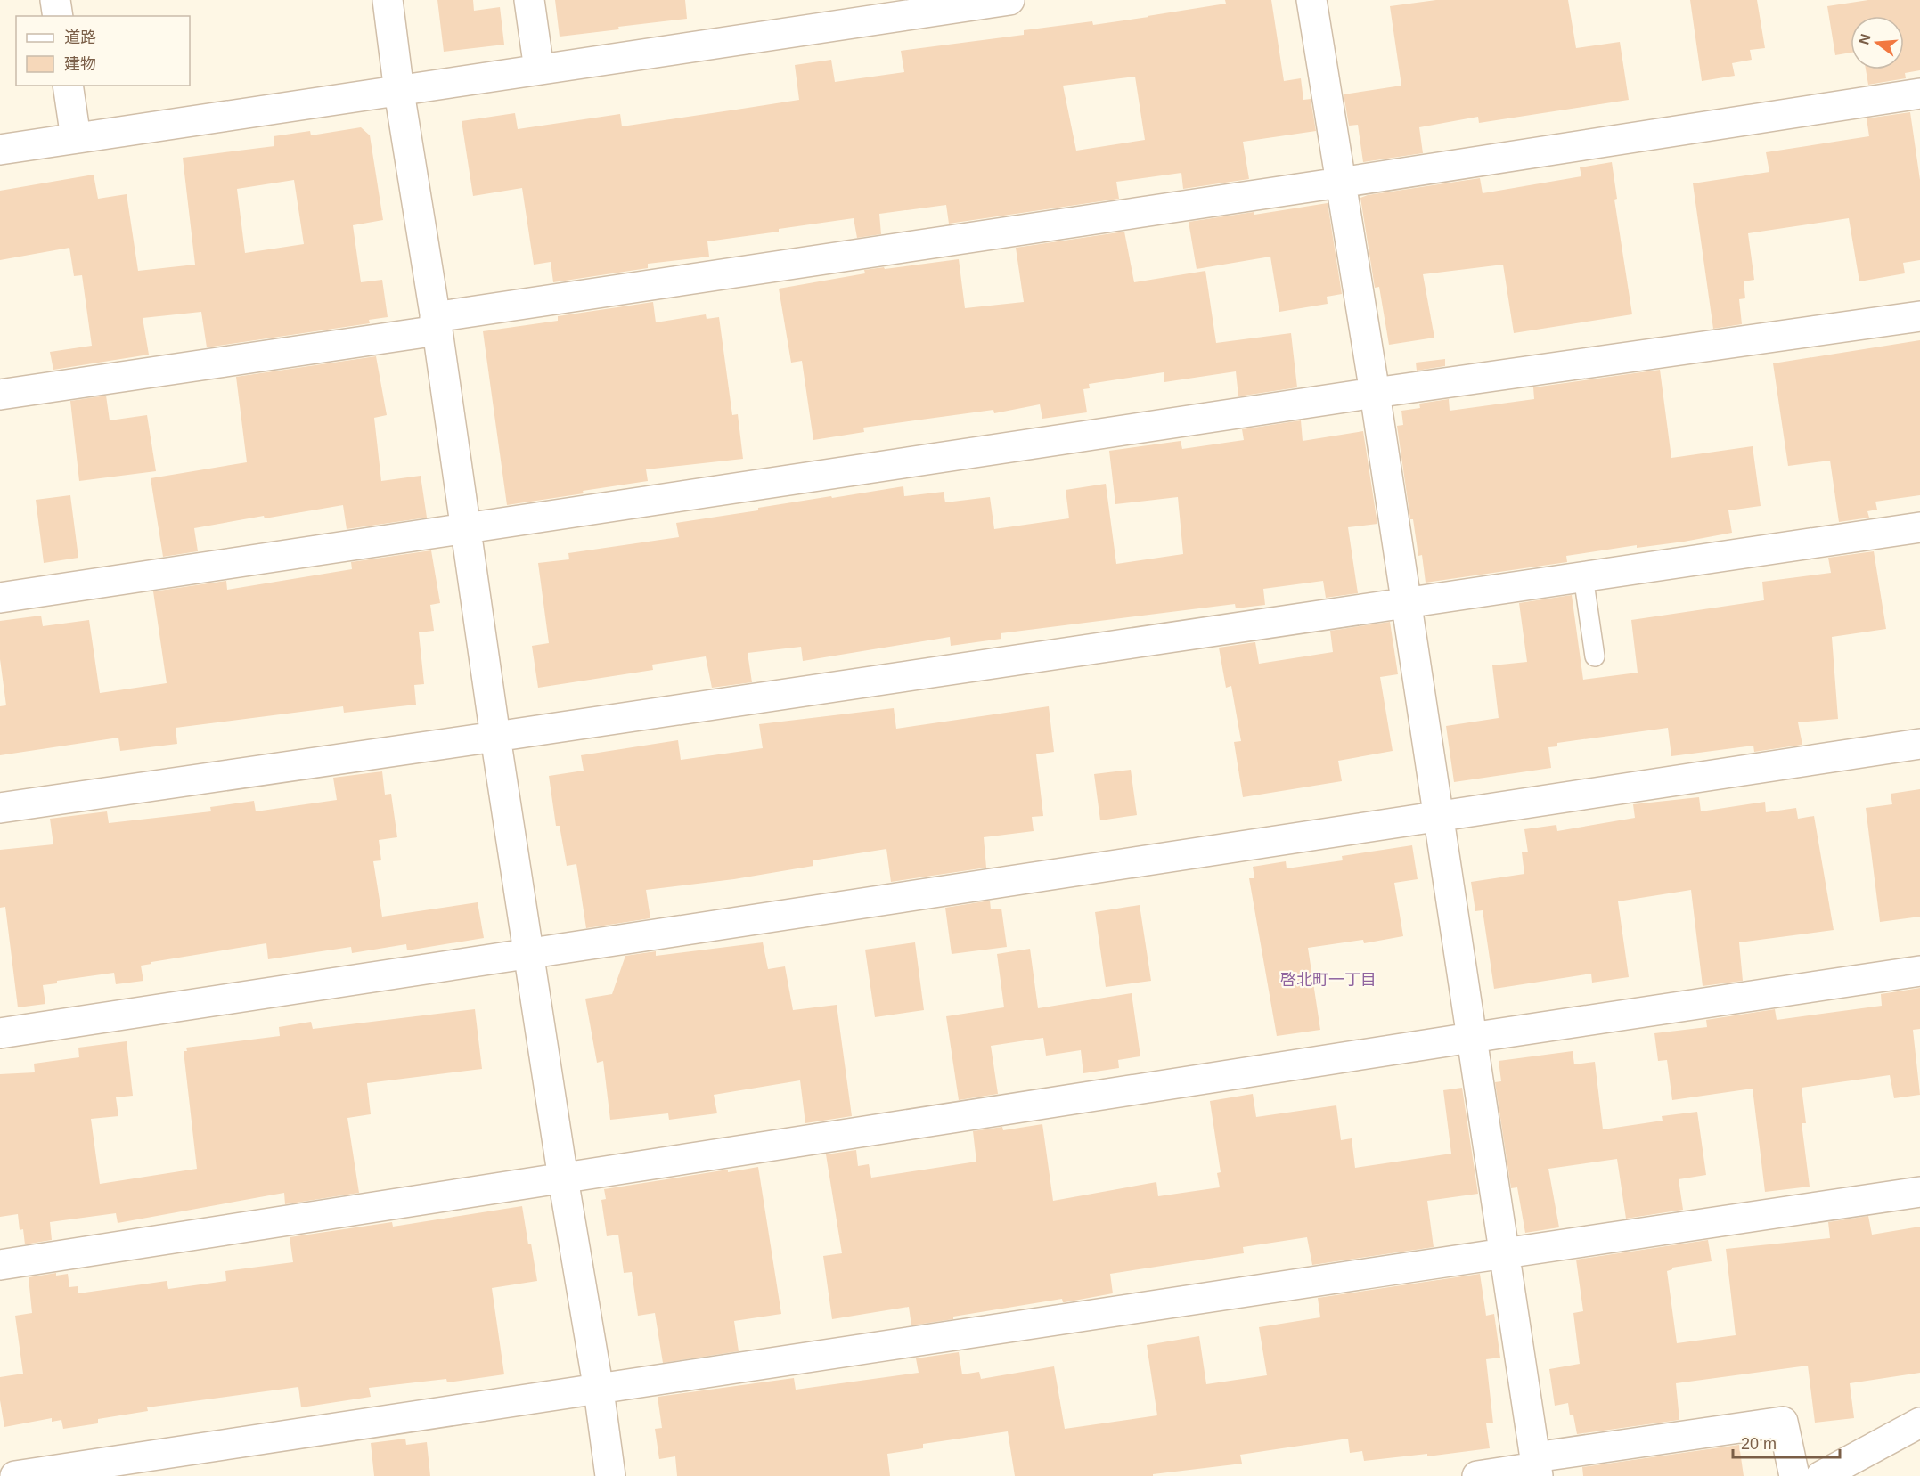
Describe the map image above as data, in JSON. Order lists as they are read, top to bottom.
{
  "districts": ["啓北町一丁目"],
  "legend": ["道路", "建物"],
  "scale_bar": "20 m",
  "north": "left"
}
